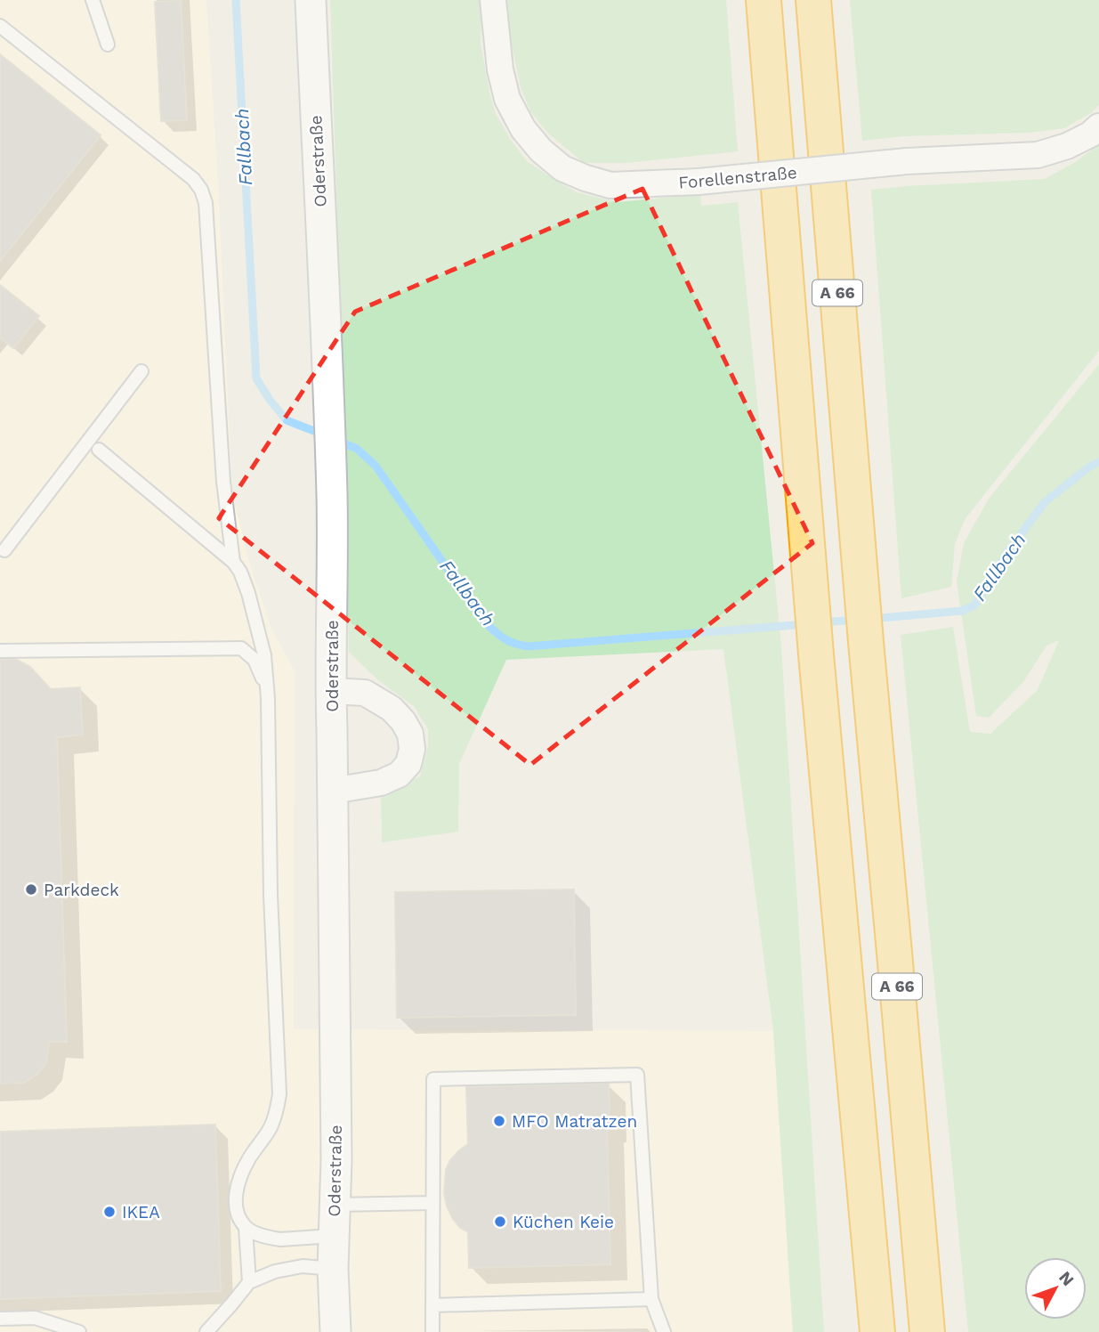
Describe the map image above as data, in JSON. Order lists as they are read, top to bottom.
{
  "streets": {
    "highway": ["A 66"],
    "street": ["Oderstraße", "Forellenstraße"]
  },
  "water": ["Fallbach"],
  "places": [
    "Parkdeck",
    "MFO Matratzen",
    "IKEA",
    "Küchen Keie"
  ],
  "north": "top right"
}
